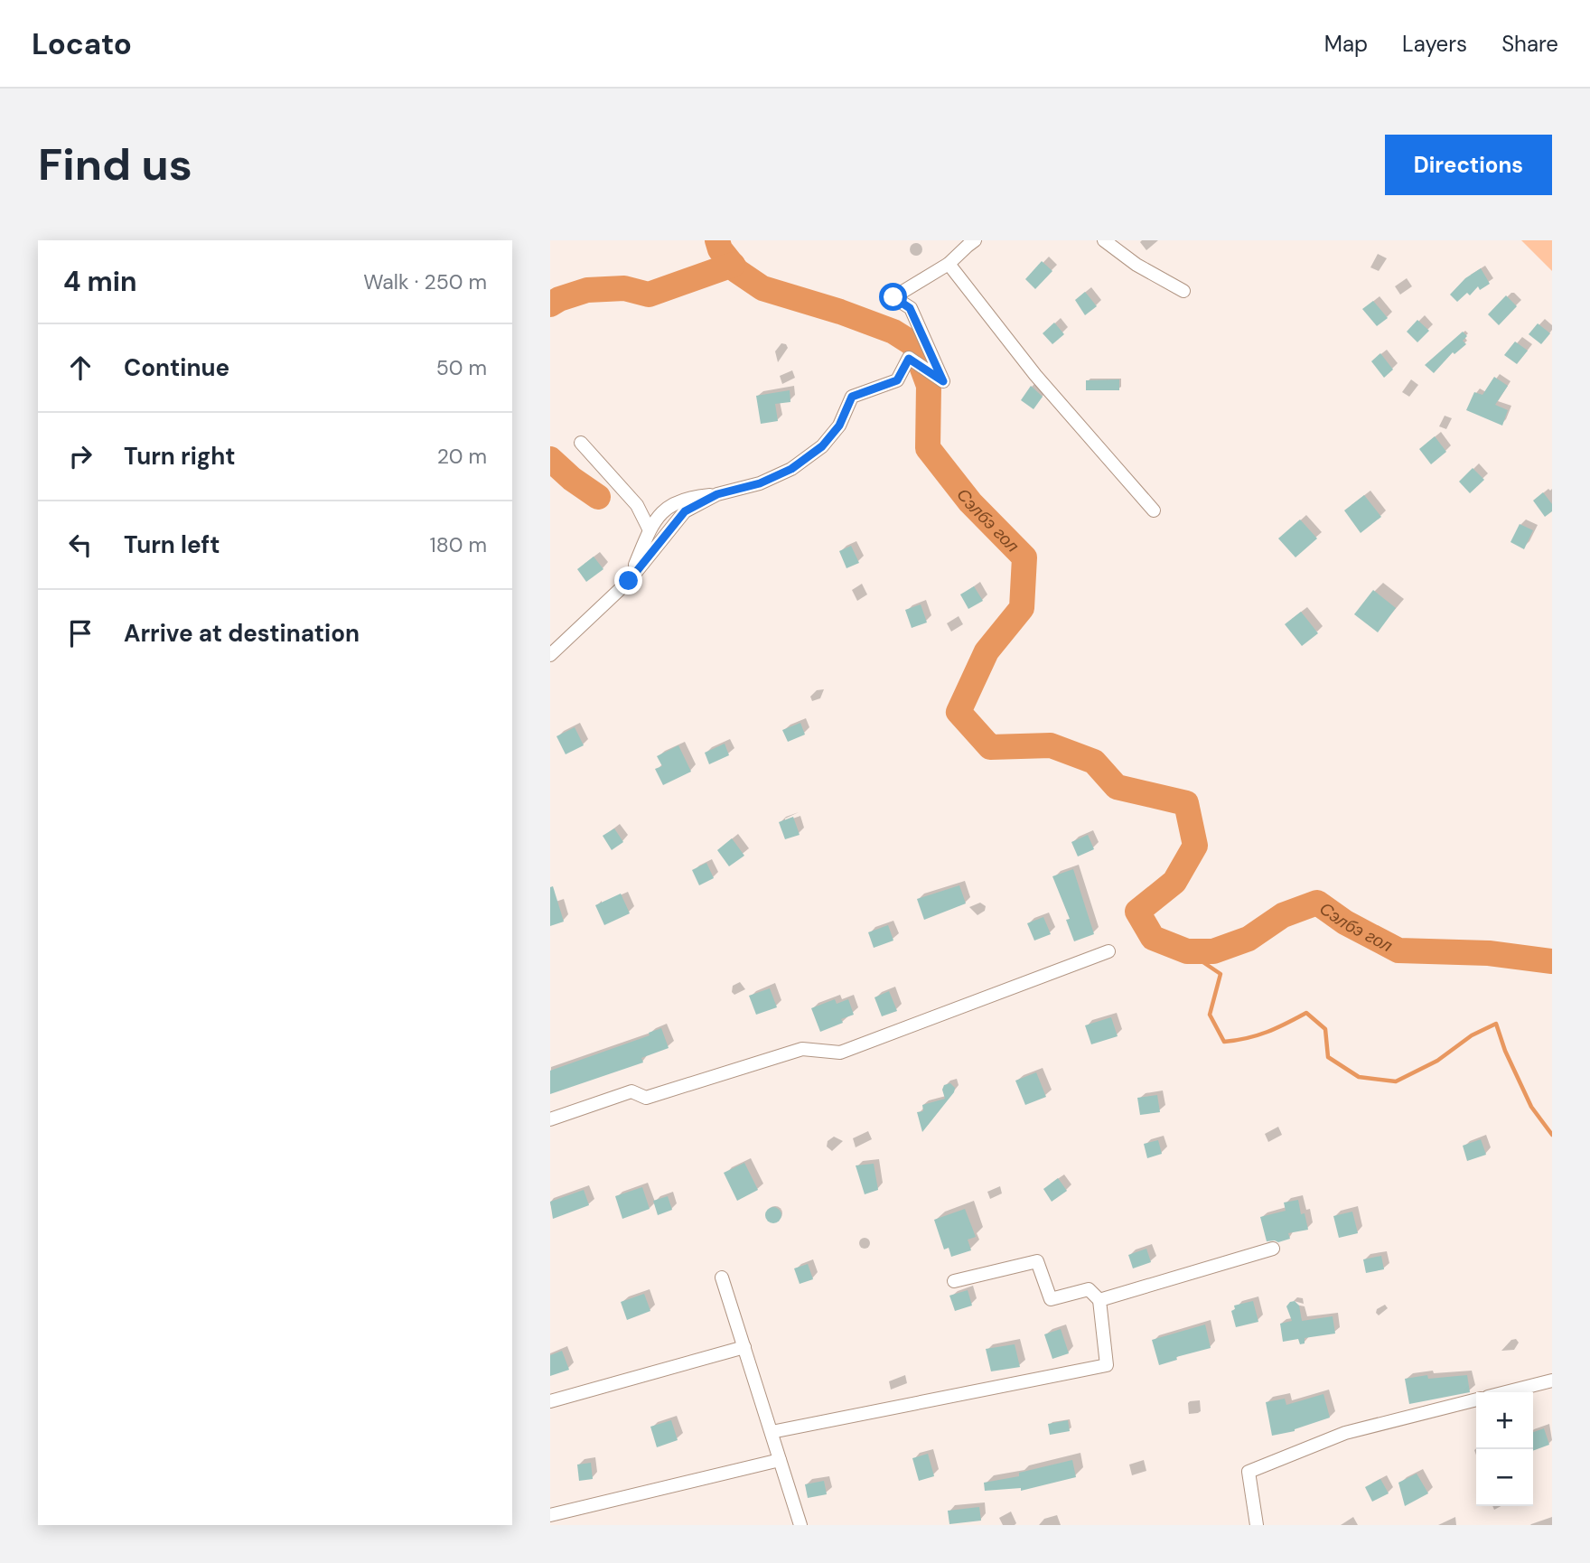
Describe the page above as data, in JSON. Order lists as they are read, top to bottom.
{
  "water": ["Сэлбэ гол"],
  "page": {
    "header": "Locato",
    "nav": ["Map", "Layers", "Share"],
    "buttons": "Directions",
    "title": "Find us",
    "heading": ["4 min", "Walk · 250 m"],
    "list": [
      ["Continue", "50 m"],
      ["Turn right", "20 m"],
      ["Turn left", "180 m"],
      "Arrive at destination"
    ],
    "map_buttons": ["+", "−"]
  }
}
